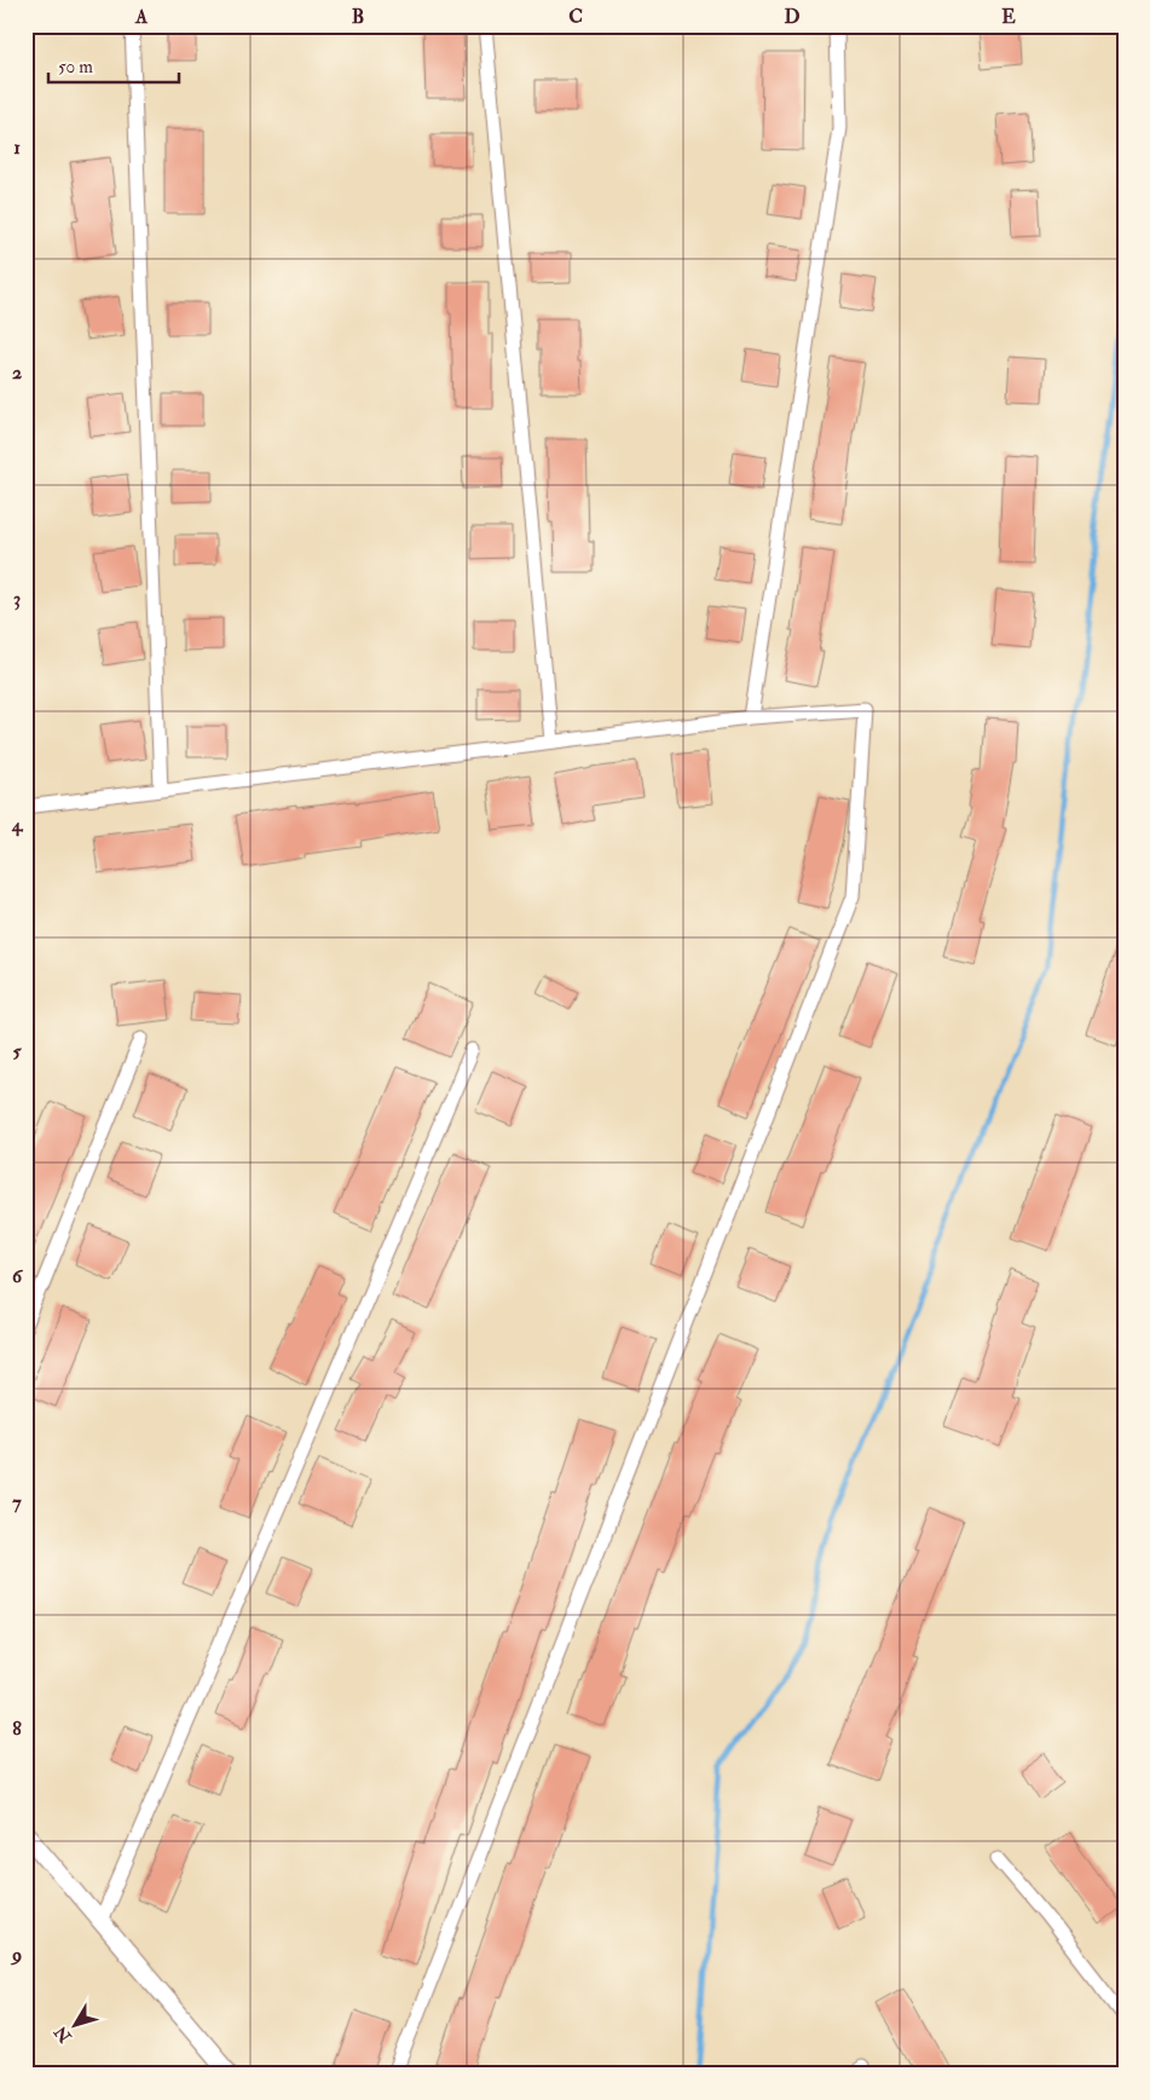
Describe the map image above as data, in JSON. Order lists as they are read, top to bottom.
{
  "scale_bar": "50 m",
  "north": "bottom left",
  "grid": {
    "columns": [
      "A",
      "B",
      "C",
      "D",
      "E"
    ],
    "rows": [
      "1",
      "2",
      "3",
      "4",
      "5",
      "6",
      "7",
      "8",
      "9"
    ]
  }
}
